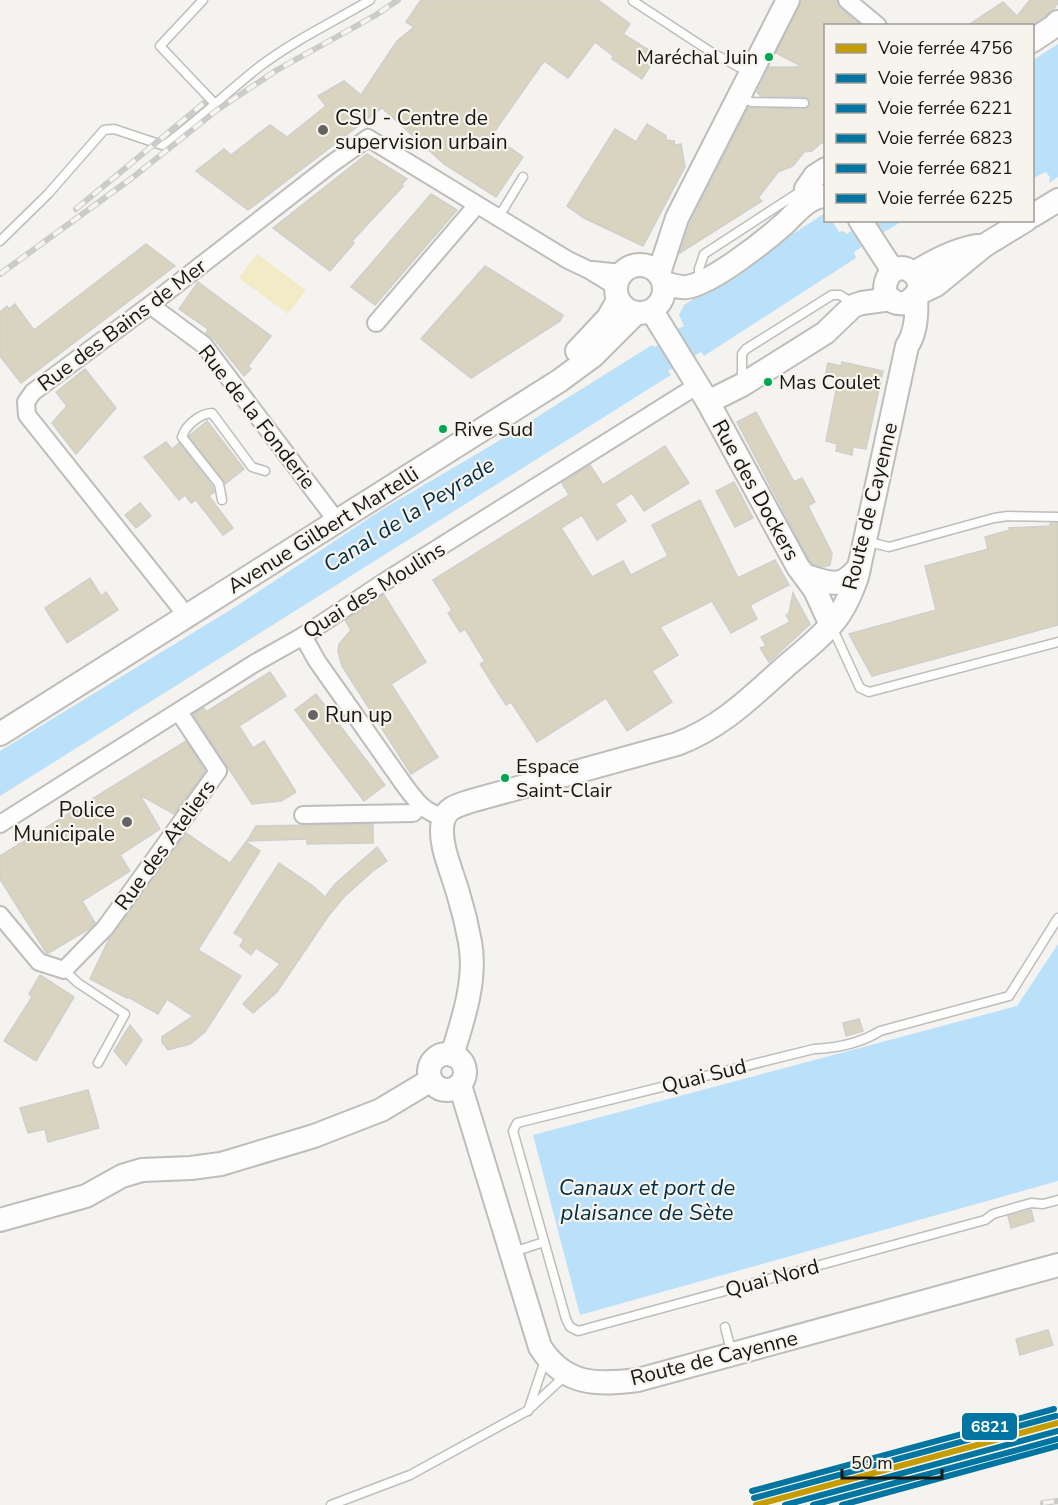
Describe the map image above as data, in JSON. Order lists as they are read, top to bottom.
{
  "streets": {
    "street": [
      "Rue des Bains de Mer",
      "Rue de la Fonderie",
      "Rue des Dockers",
      "Route de Cayenne",
      "Avenue Gilbert Martelli",
      "Quai des Moulins",
      "Rue des Ateliers"
    ],
    "lane": ["Quai Sud", "Quai Nord"]
  },
  "crossings": [
    ["Rue des Bains de Mer", "Rue de la Fonderie"],
    ["Rue des Bains de Mer", "Avenue Gilbert Martelli"],
    ["Rue de la Fonderie", "Avenue Gilbert Martelli"],
    ["Rue des Dockers", "Route de Cayenne"],
    ["Rue des Dockers", "Avenue Gilbert Martelli"],
    ["Rue des Dockers", "Quai des Moulins"],
    ["Route de Cayenne", "Quai des Moulins"],
    ["Quai des Moulins", "Rue des Ateliers"],
    ["Quai Sud", "Quai Nord"]
  ],
  "water": ["Canal de la Peyrade", "Canaux et port de plaisance de Sète"],
  "places": [
    "Maréchal Juin",
    "CSU - Centre de supervision urbain",
    "Mas Coulet",
    "Rive Sud",
    "Run up",
    "Espace Saint-Clair",
    "Police Municipale"
  ],
  "lines": [
    "rail line 6821",
    "rail line 6221",
    "rail line 4756",
    "rail line 9836",
    "rail line 6823",
    "rail line 6225"
  ],
  "legend": [
    "Voie ferrée 4756",
    "Voie ferrée 9836",
    "Voie ferrée 6221",
    "Voie ferrée 6823",
    "Voie ferrée 6821",
    "Voie ferrée 6225"
  ],
  "scale_bar": "50 m"
}
